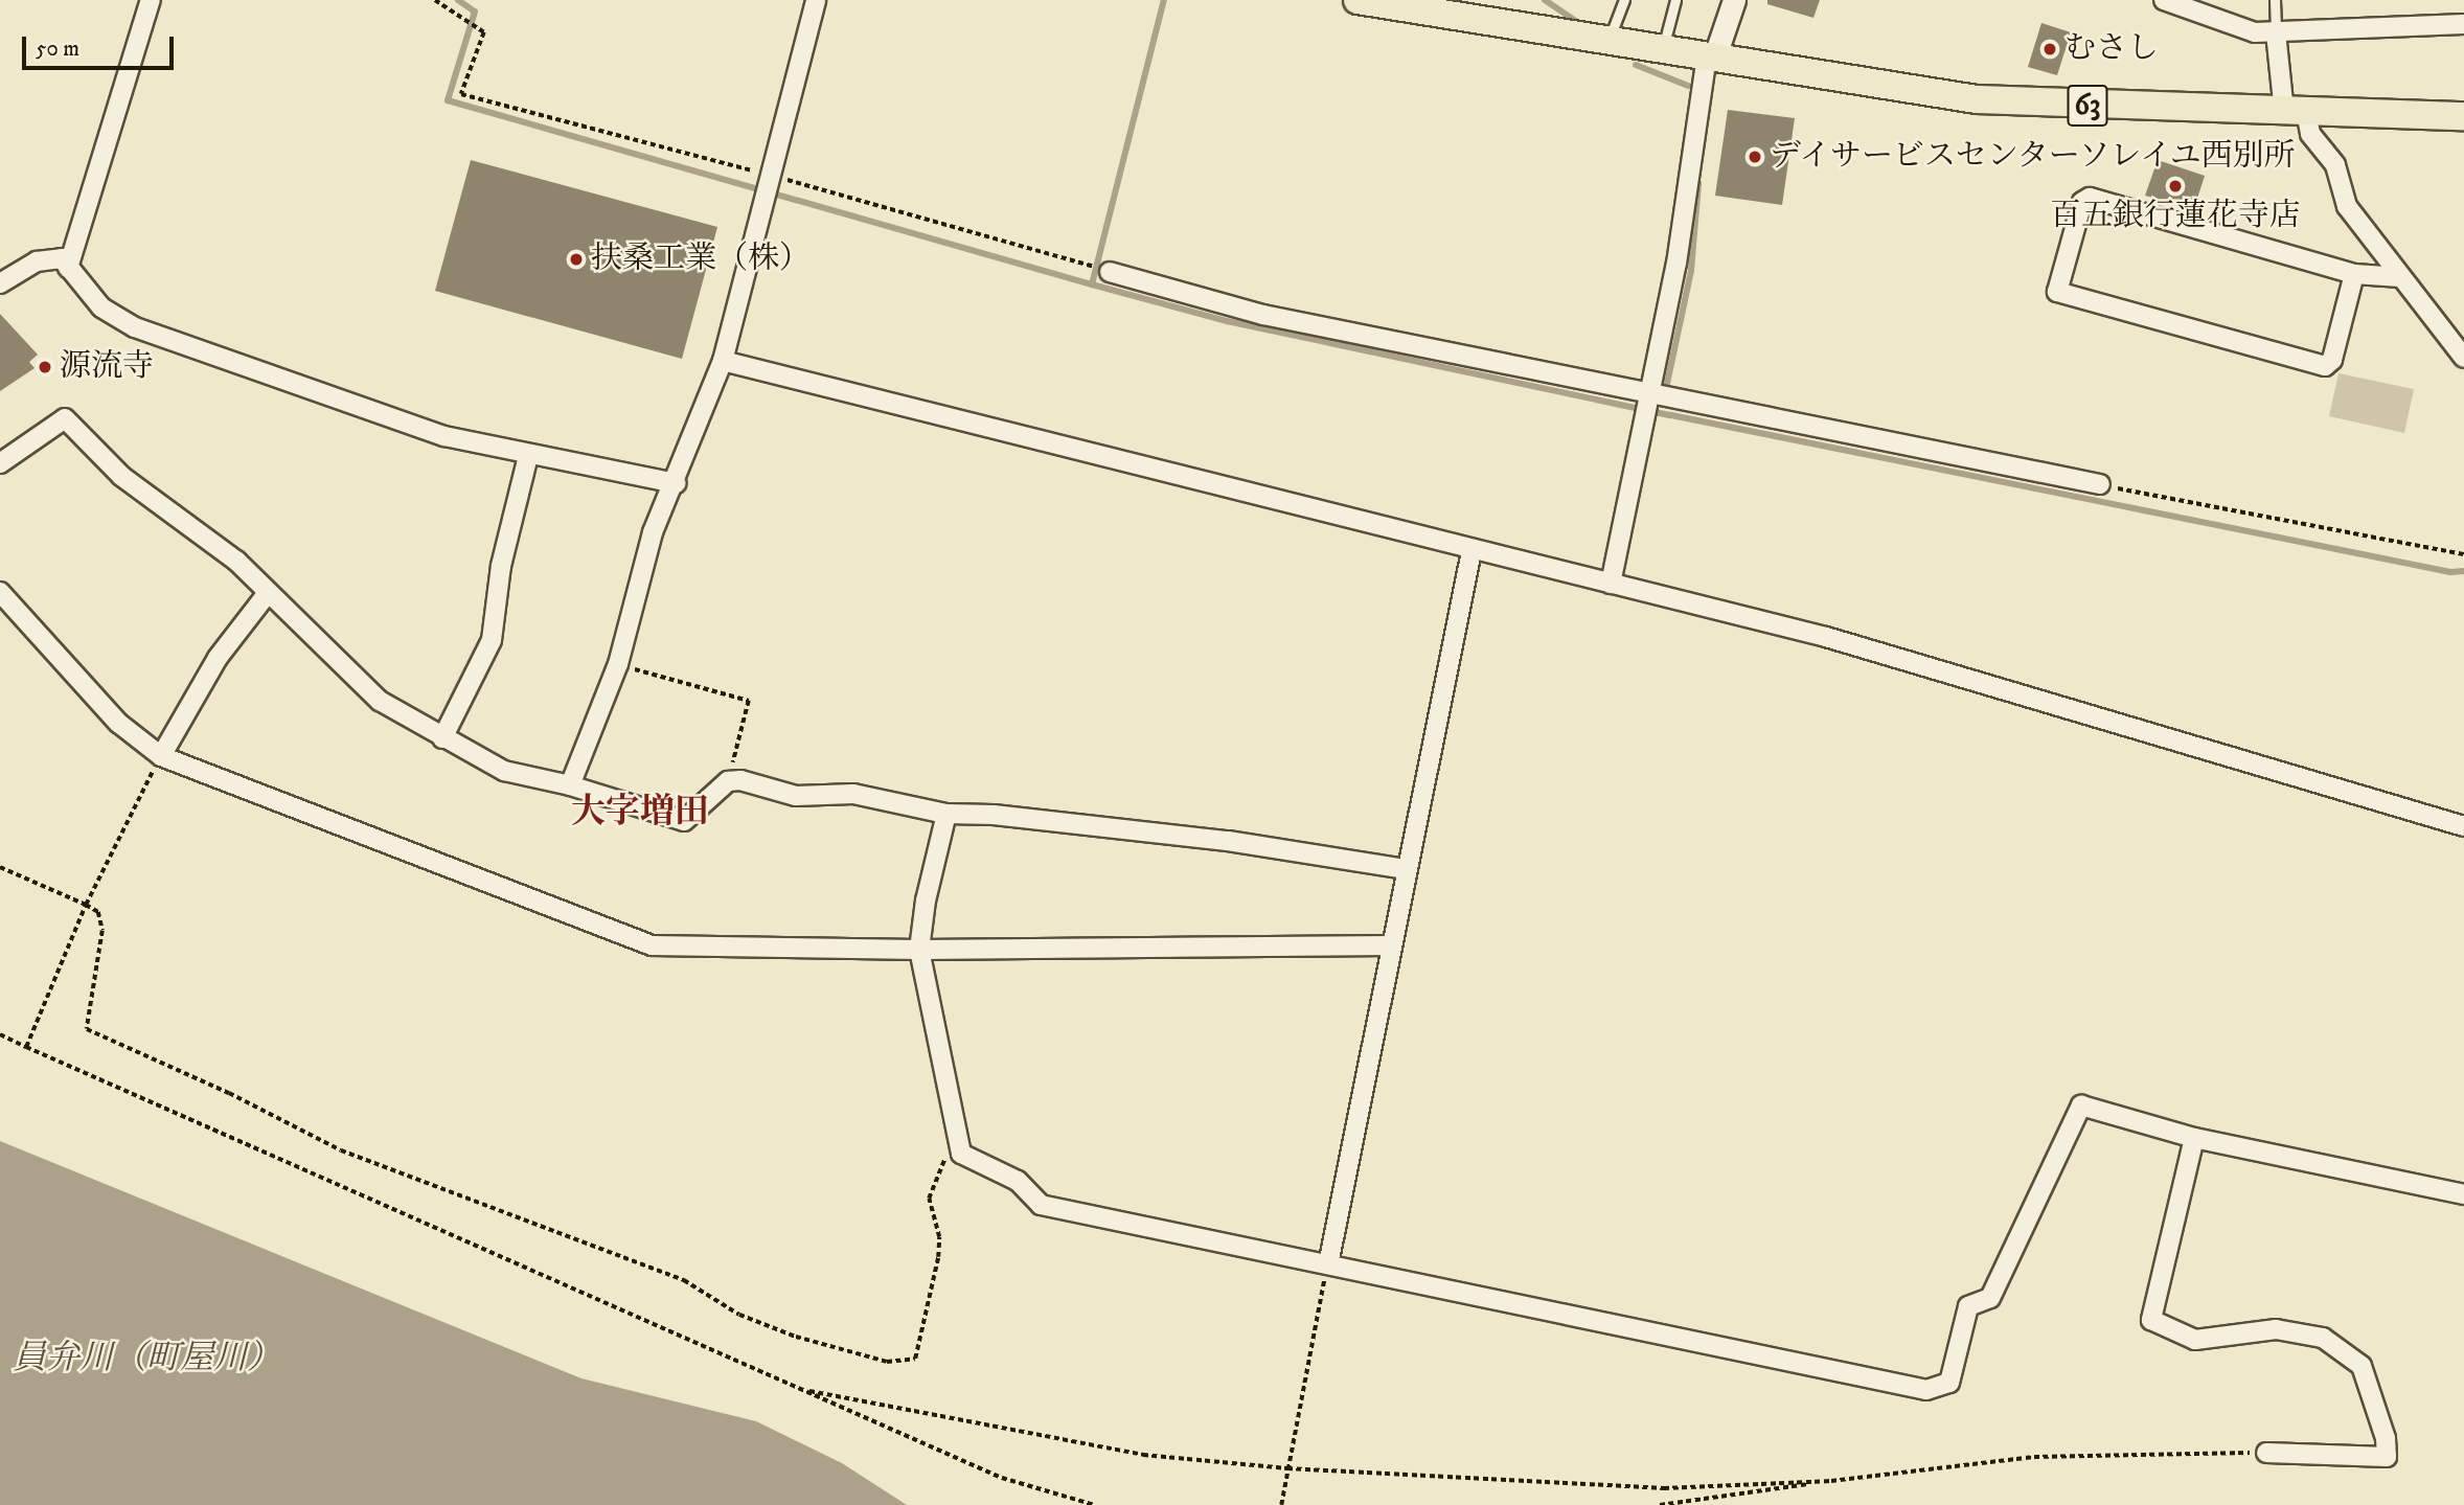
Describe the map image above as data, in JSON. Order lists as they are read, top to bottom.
{
  "streets": {
    "main road": ["63"]
  },
  "districts": ["大字増田"],
  "water": ["員弁川（町屋川）"],
  "places": [
    "むさし",
    "デイサービスセンターソレイユ西別所",
    "百五銀行蓮花寺店",
    "扶桑工業（株）",
    "源流寺"
  ],
  "scale_bar": "50 m"
}
